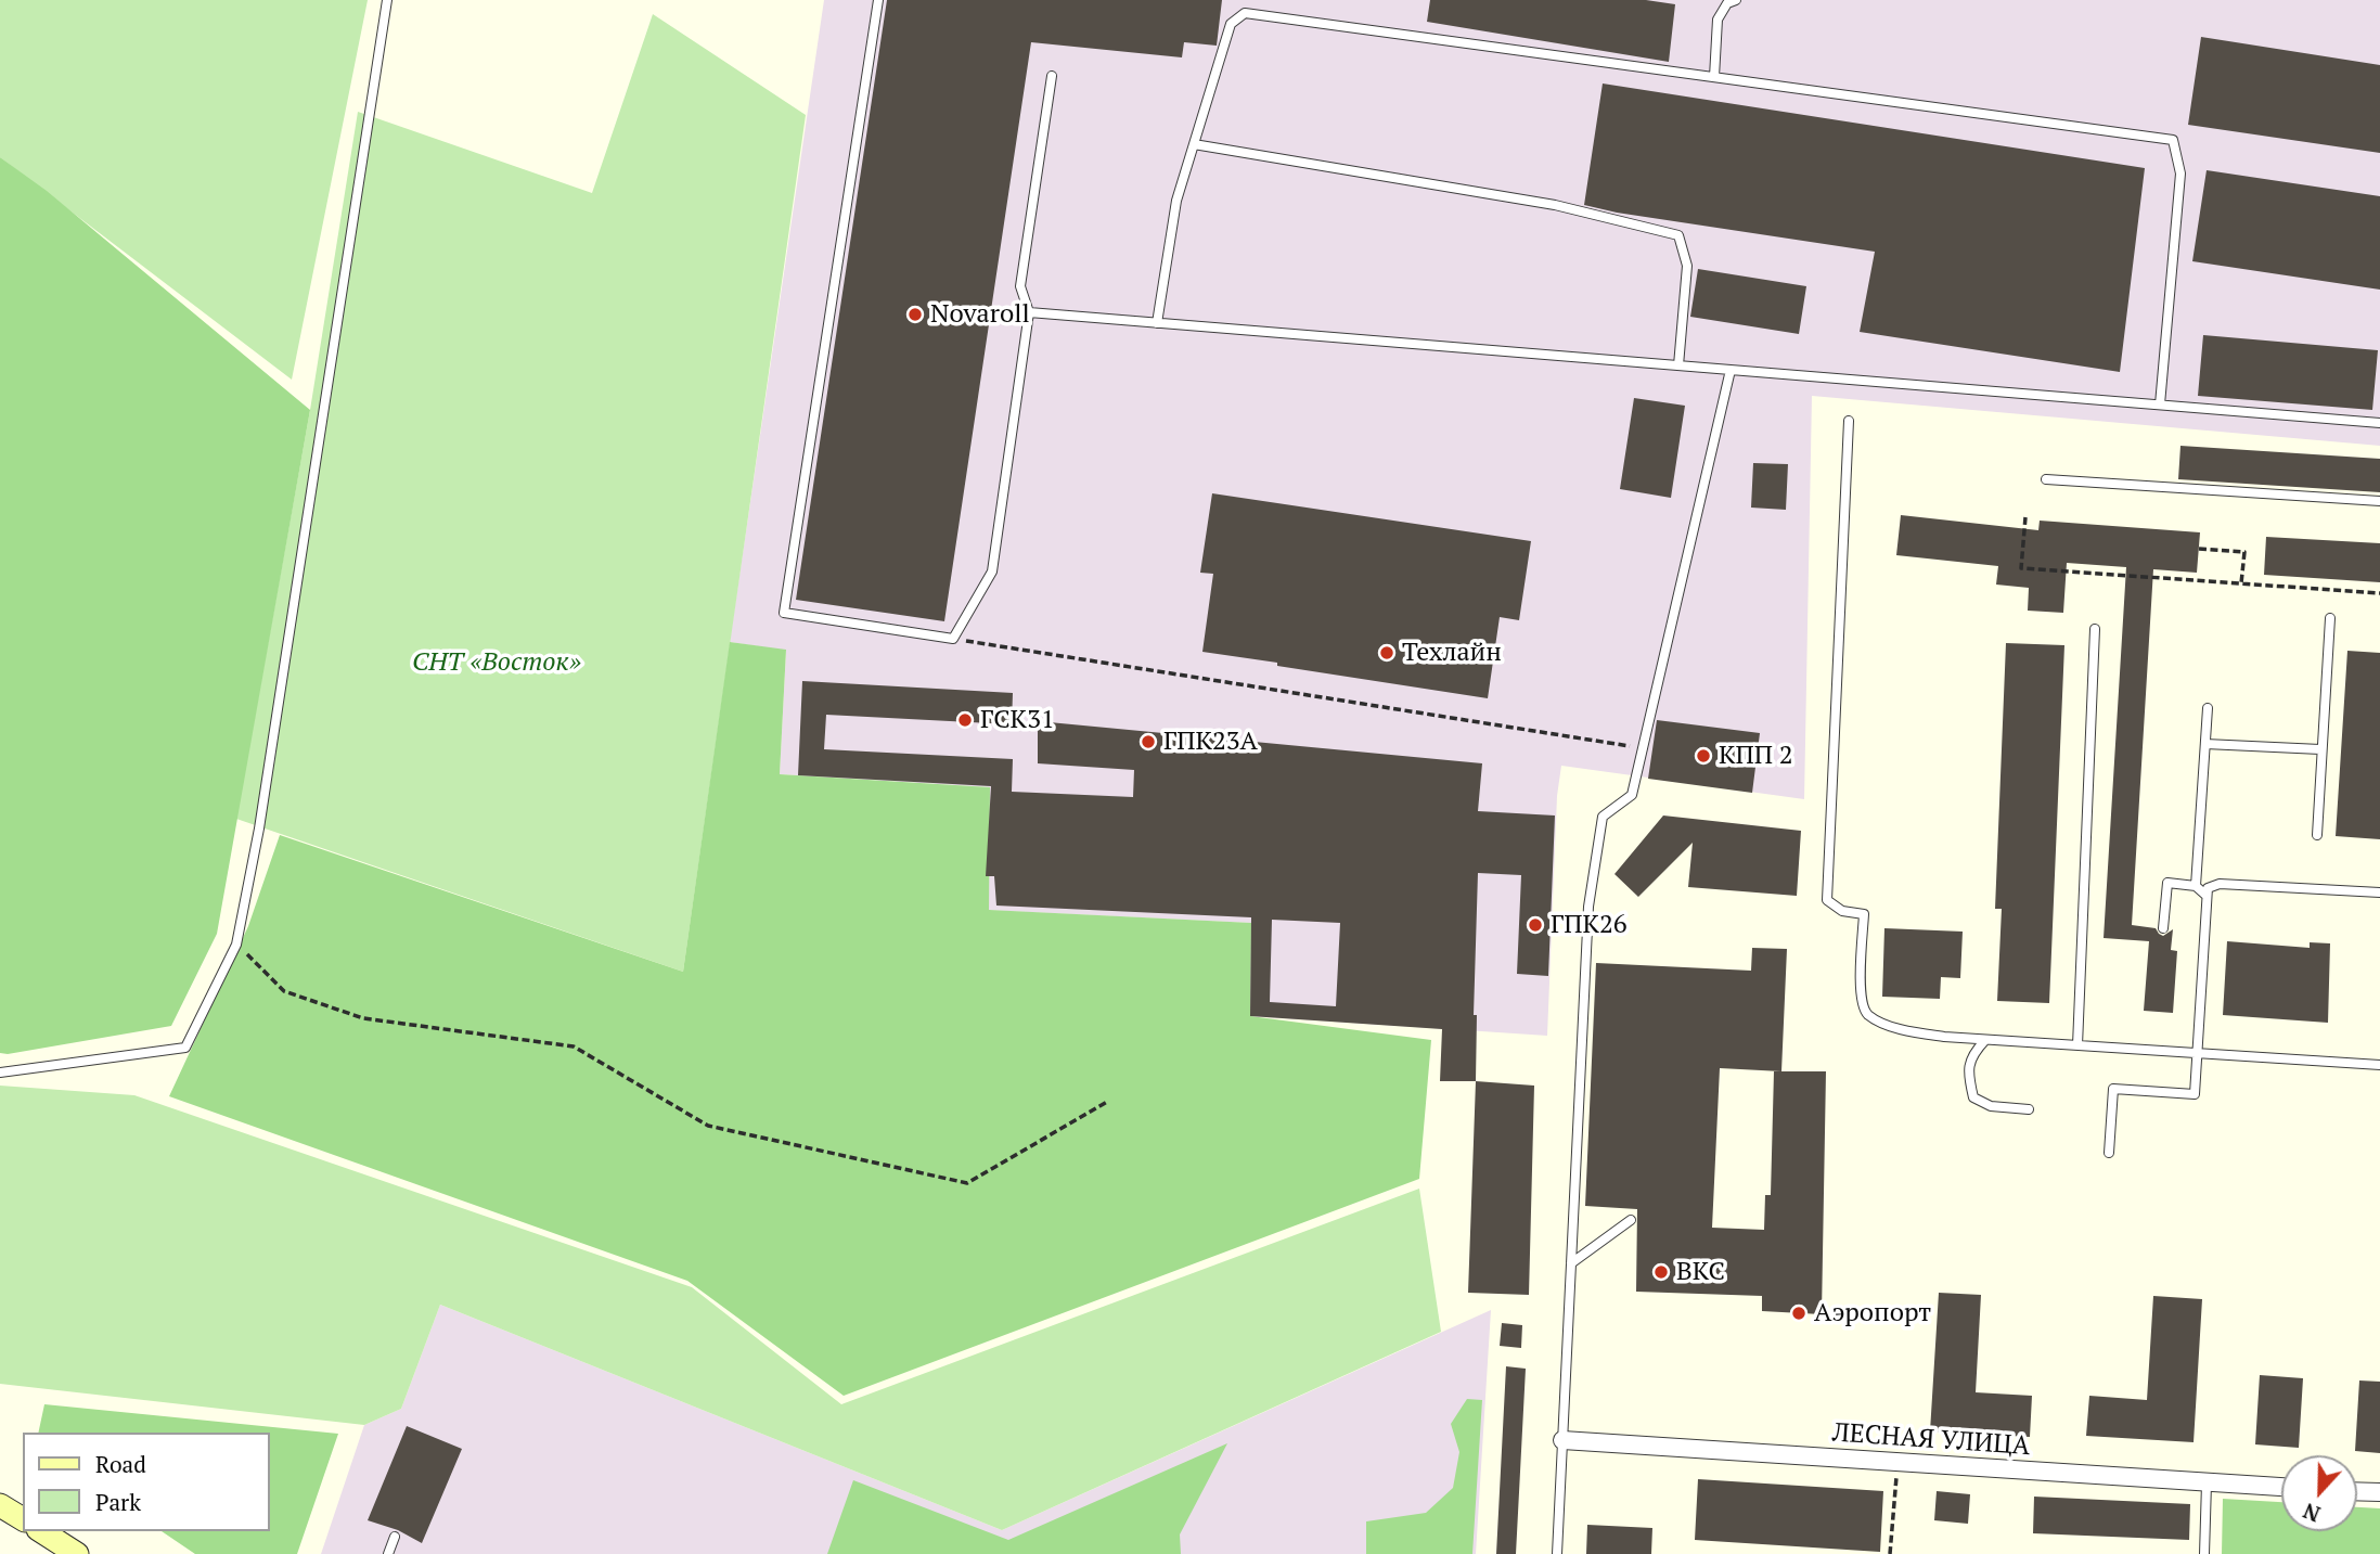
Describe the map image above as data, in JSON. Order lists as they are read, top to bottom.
{
  "streets": {
    "street": ["ЛЕСНАЯ УЛИЦА"]
  },
  "parks": ["СНТ «Восток»"],
  "places": [
    "Novaroll",
    "Техлайн",
    "ГСК31",
    "ГПК23А",
    "КПП 2",
    "ГПК26",
    "ВКС",
    "Аэропорт"
  ],
  "legend": ["Road", "Park"],
  "north": "bottom"
}
